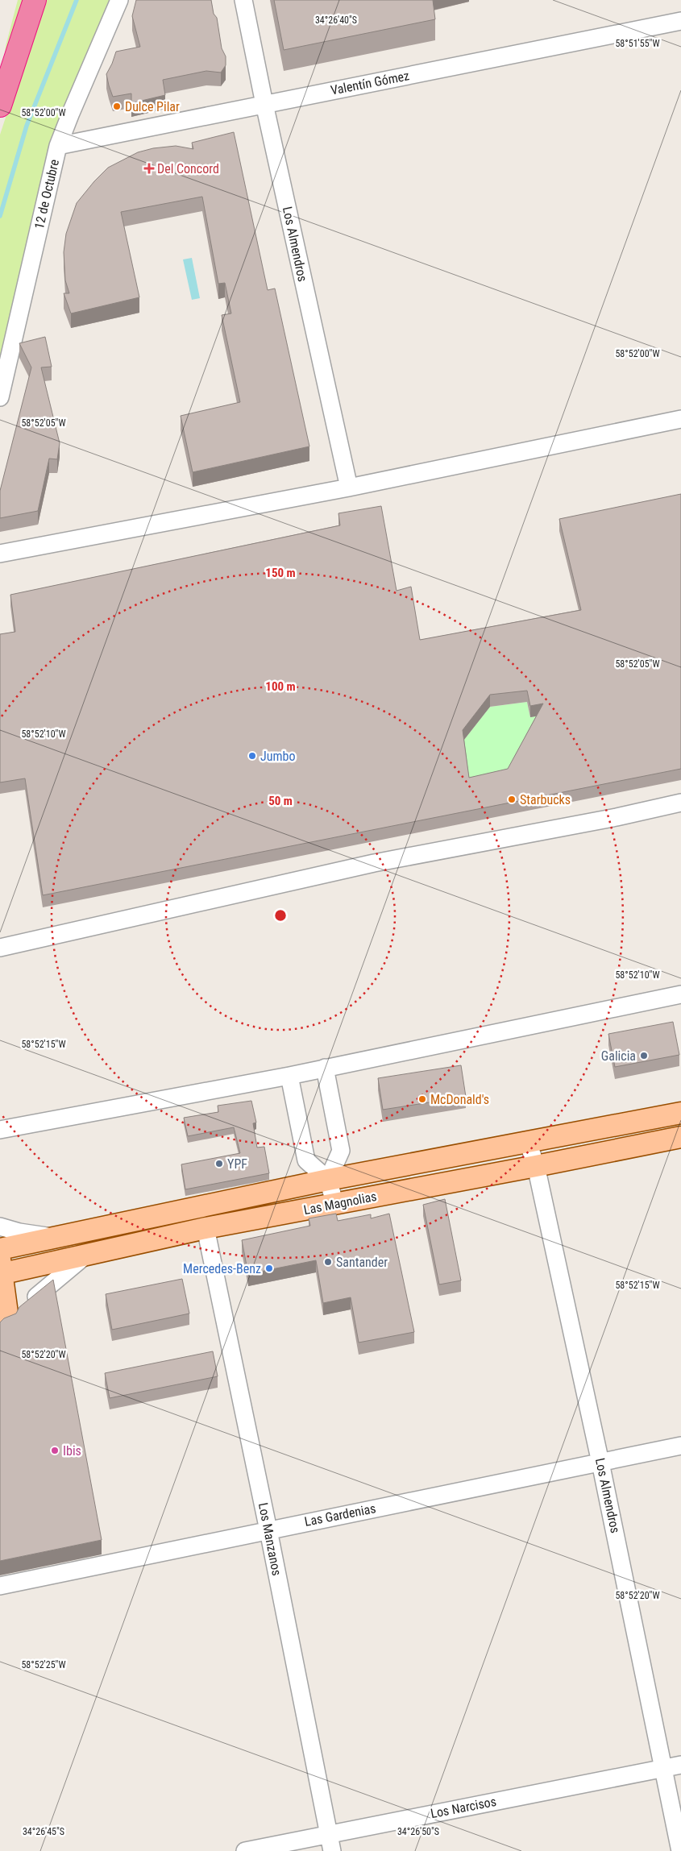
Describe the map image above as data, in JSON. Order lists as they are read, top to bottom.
{
  "streets": {
    "main road": ["Las Magnolias"],
    "street": [
      "Valentín Gómez",
      "12 de Octubre",
      "Los Almendros",
      "Las Gardenias",
      "Los Manzanos",
      "Los Narcisos"
    ]
  },
  "crossings": [
    ["Valentín Gómez", "12 de Octubre"],
    ["Valentín Gómez", "Los Almendros"],
    ["Los Almendros", "Las Magnolias"],
    ["Los Almendros", "Las Gardenias"],
    ["Los Almendros", "Los Narcisos"],
    ["Las Magnolias", "Los Manzanos"],
    ["Las Gardenias", "Los Manzanos"],
    ["Los Manzanos", "Los Narcisos"]
  ],
  "places": {
    "other": [
      "Dulce Pilar",
      "Jumbo",
      "Starbucks",
      "Galicia",
      "McDonald's",
      "YPF",
      "Santander",
      "Mercedes-Benz",
      "Ibis"
    ],
    "health": ["Del Concord"]
  },
  "coordinates": [
    "34°26'40\"S",
    "58°51'55\"W",
    "58°52'00\"W",
    "58°52'05\"W",
    "58°52'10\"W",
    "58°52'15\"W",
    "58°52'20\"W",
    "58°52'25\"W",
    "34°26'45\"S",
    "34°26'50\"S"
  ],
  "rings": ["150 m", "100 m", "50 m"]
}
